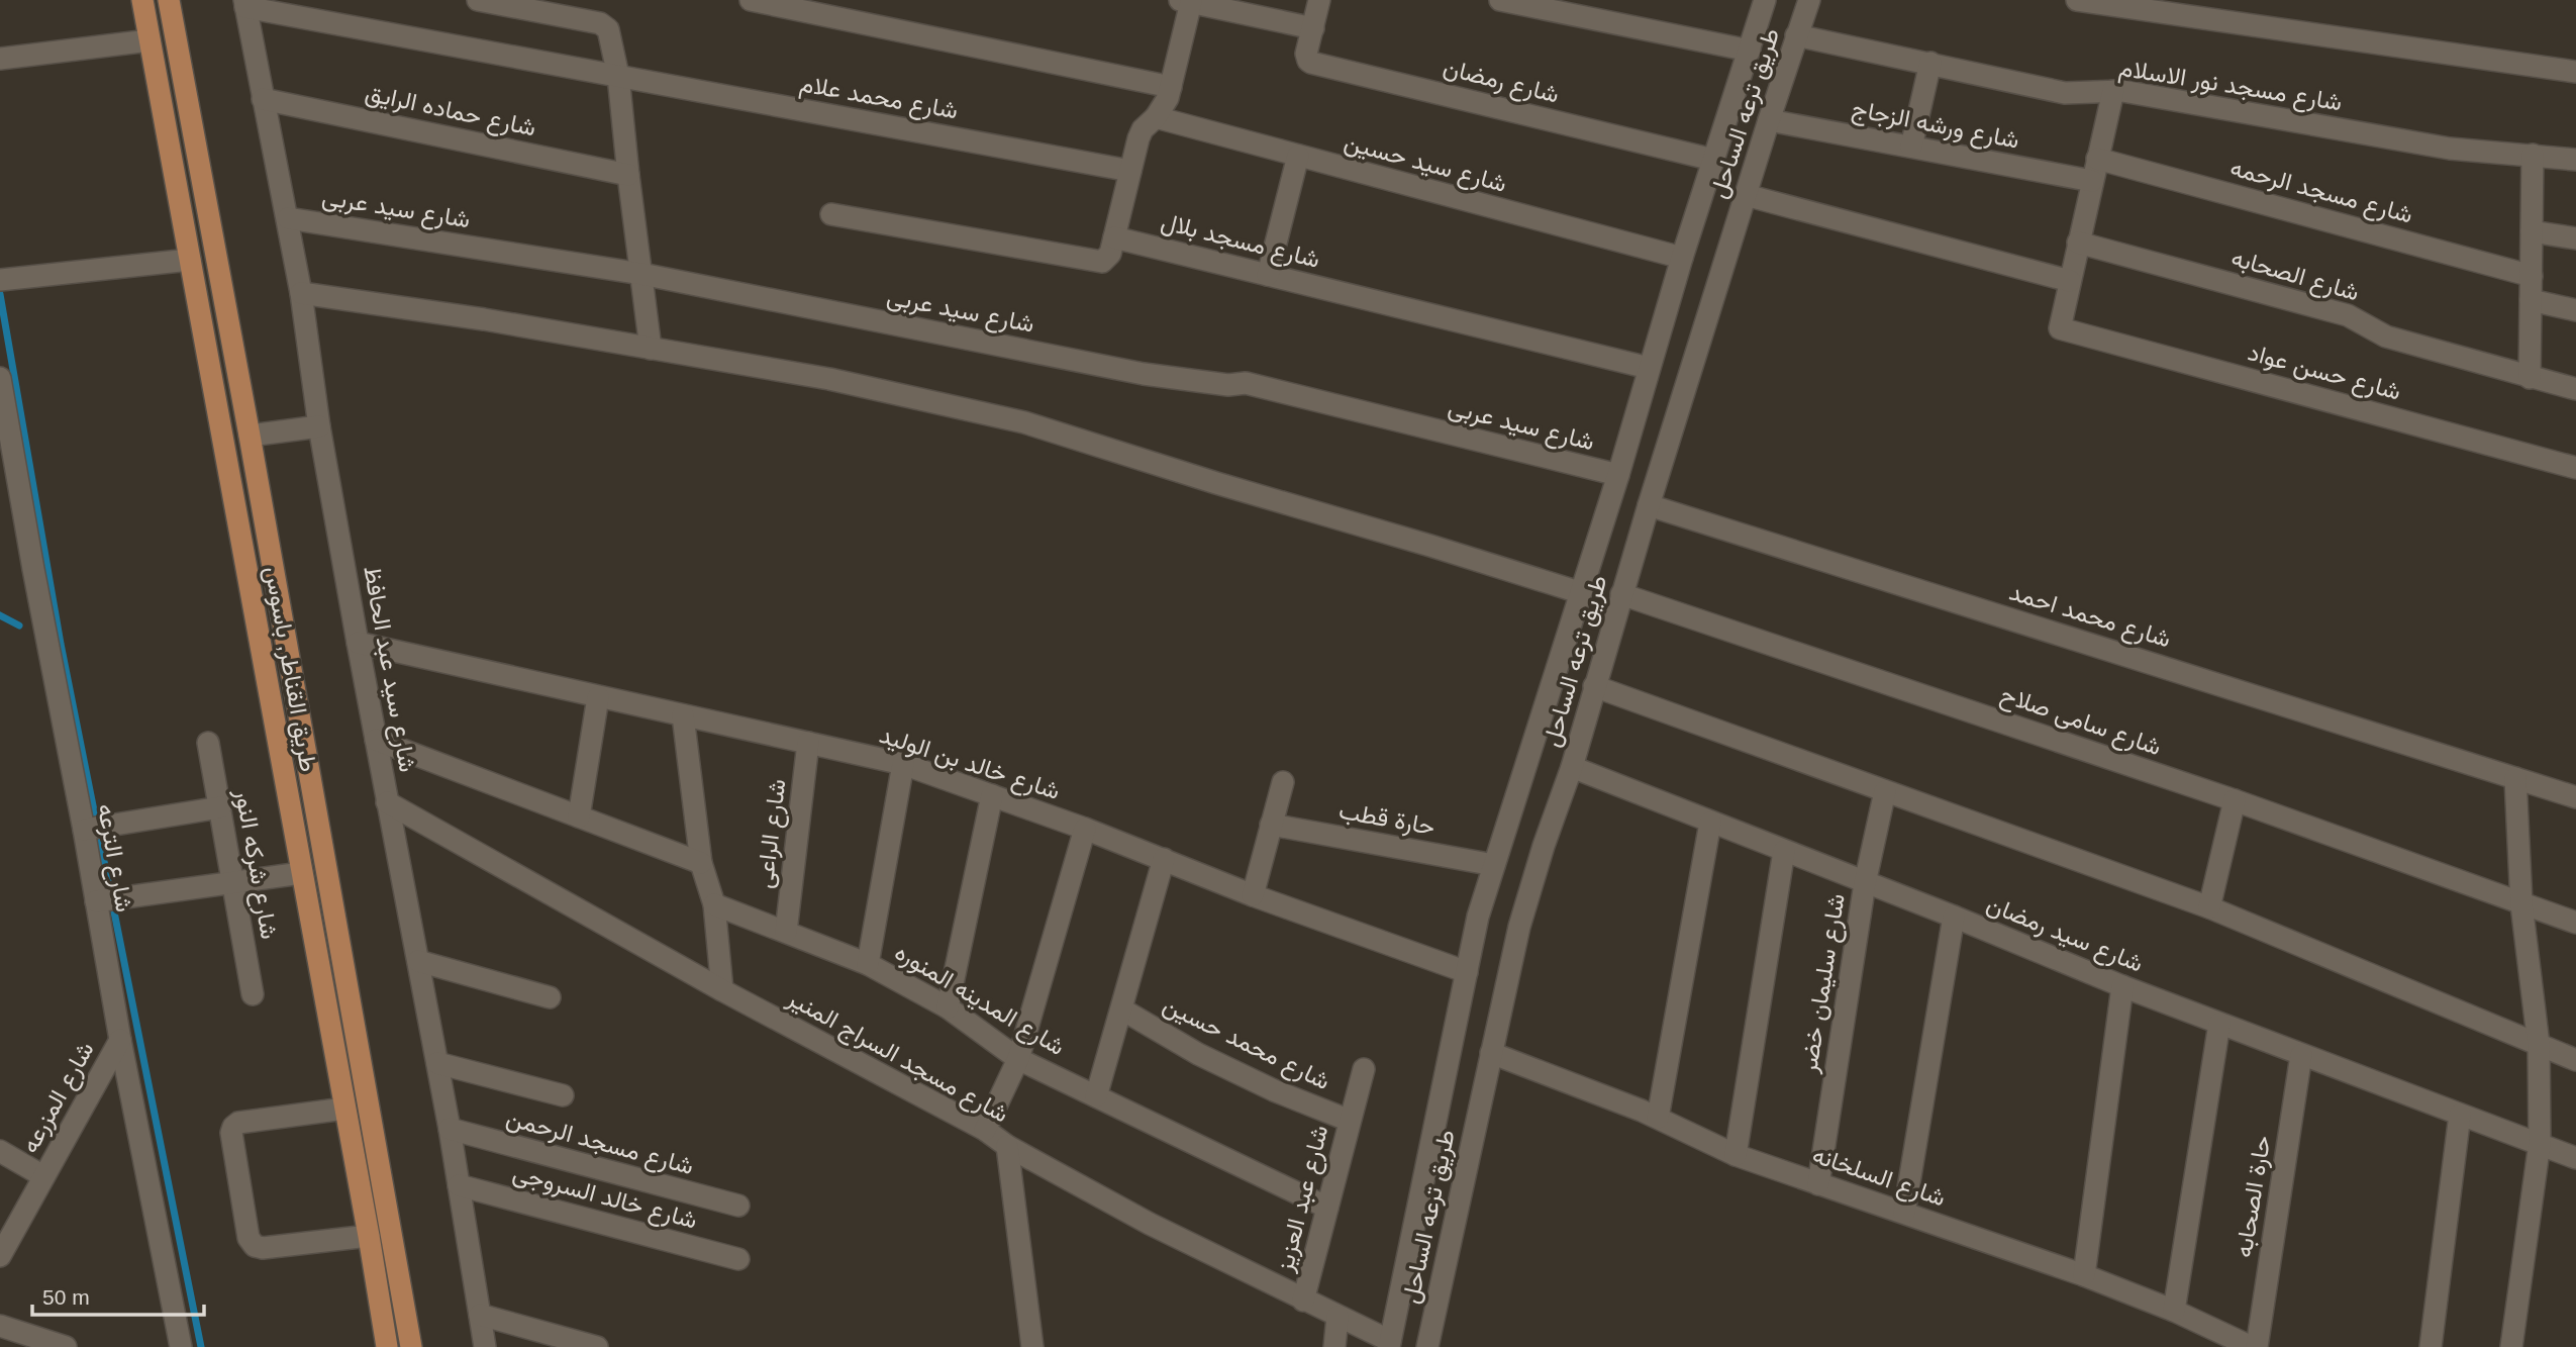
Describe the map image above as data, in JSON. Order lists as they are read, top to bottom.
{
  "streets": {
    "main road": ["طريق القناطر, باسوس"],
    "street": [
      "شارع رمضان",
      "شارع مسجد نور الاسلام",
      "شارع محمد علام",
      "شارع حماده الرايق",
      "طريق ترعه الساحل",
      "شارع ورشه الزجاج",
      "شارع سيد حسين",
      "شارع مسجد الرحمه",
      "شارع سيد عربى",
      "شارع مسجد بلال",
      "شارع الصحابه",
      "شارع حسن عواد",
      "شارع محمد احمد",
      "شارع سيد عبد الحافظ",
      "شارع سامى صلاح",
      "شارع خالد بن الوليد",
      "حارة قطب",
      "شارع الراعى",
      "شارع الترعه",
      "شارع شركه النور",
      "شارع سيد رمضان",
      "شارع سليمان خضر",
      "شارع المدينه المنوره",
      "شارع محمد حسين",
      "شارع مسجد السراج المنير",
      "شارع المزرعه",
      "شارع مسجد الرحمن",
      "شارع السلخانه",
      "شارع خالد السروجى",
      "حارة الصحابه",
      "شارع عبد العزيز"
    ]
  },
  "crossings": [
    ["شارع رمضان", "طريق ترعه الساحل"],
    ["شارع مسجد نور الاسلام", "طريق ترعه الساحل"],
    ["شارع محمد علام", "شارع سيد عبد الحافظ"],
    ["شارع حماده الرايق", "شارع سيد عبد الحافظ"],
    ["طريق ترعه الساحل", "شارع ورشه الزجاج"],
    ["طريق ترعه الساحل", "شارع سيد حسين"],
    ["طريق ترعه الساحل", "شارع سيد عربى"],
    ["طريق ترعه الساحل", "شارع مسجد بلال"],
    ["طريق ترعه الساحل", "شارع محمد احمد"],
    ["طريق ترعه الساحل", "شارع سامى صلاح"],
    ["طريق ترعه الساحل", "شارع خالد بن الوليد"],
    ["طريق ترعه الساحل", "حارة قطب"],
    ["طريق ترعه الساحل", "شارع سيد رمضان"],
    ["طريق ترعه الساحل", "شارع مسجد السراج المنير"],
    ["طريق ترعه الساحل", "شارع السلخانه"],
    ["شارع سيد عربى", "شارع سيد عبد الحافظ"],
    ["شارع سيد عبد الحافظ", "شارع خالد بن الوليد"],
    ["شارع سيد عبد الحافظ", "شارع مسجد السراج المنير"],
    ["شارع سيد عبد الحافظ", "شارع مسجد الرحمن"],
    ["شارع سيد عبد الحافظ", "شارع خالد السروجى"],
    ["شارع خالد بن الوليد", "شارع الراعى"],
    ["شارع الراعى", "شارع المدينه المنوره"],
    ["شارع الترعه", "شارع المزرعه"],
    ["شارع سيد رمضان", "شارع سليمان خضر"],
    ["شارع سيد رمضان", "حارة الصحابه"],
    ["شارع سليمان خضر", "شارع السلخانه"],
    ["شارع المدينه المنوره", "شارع عبد العزيز"],
    ["شارع محمد حسين", "شارع عبد العزيز"],
    ["شارع مسجد السراج المنير", "شارع عبد العزيز"],
    ["شارع السلخانه", "حارة الصحابه"]
  ],
  "scale_bar": "50 m"
}
